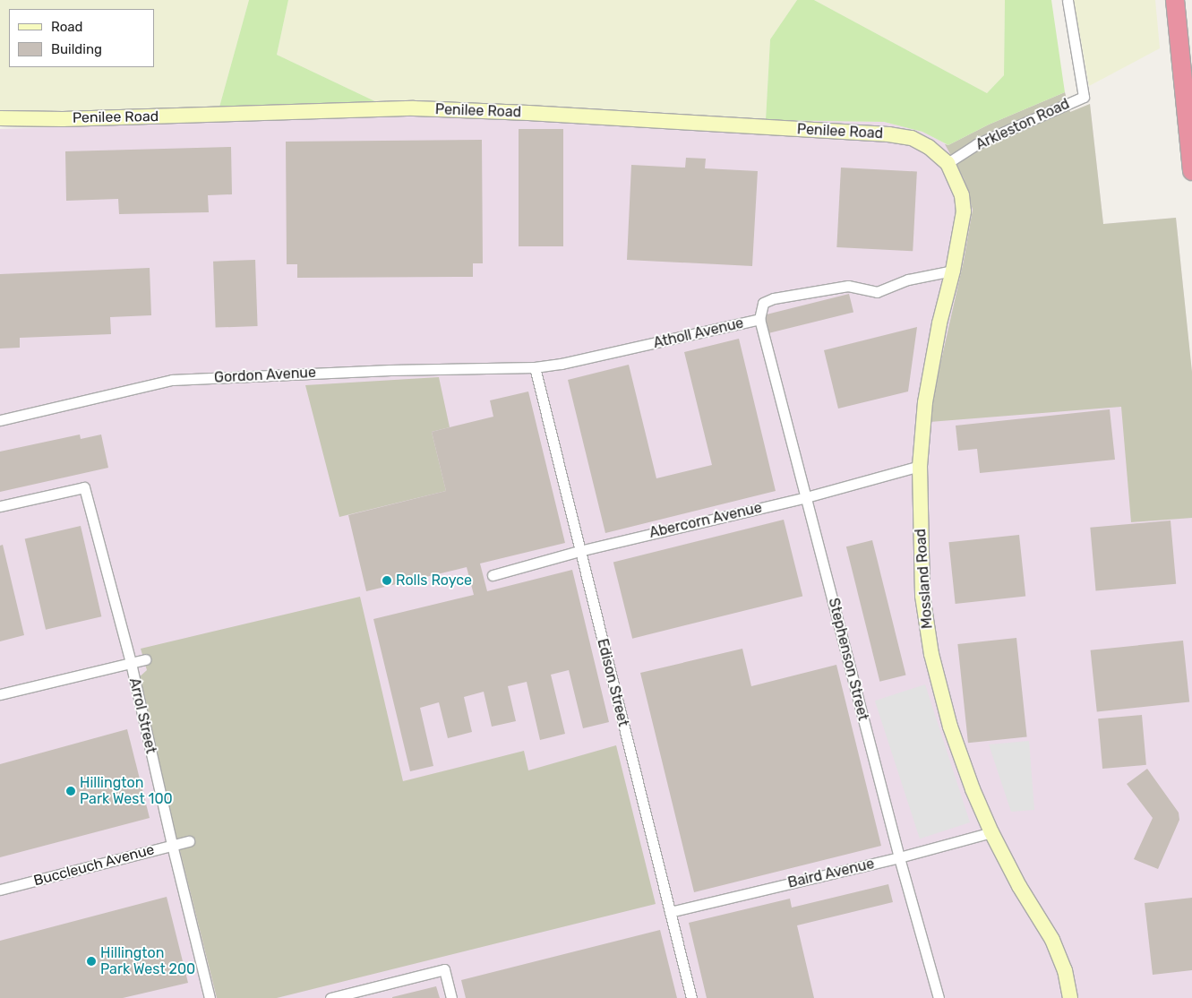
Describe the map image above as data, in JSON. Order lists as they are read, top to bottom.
{
  "streets": {
    "street": [
      "Penilee Road",
      "Arkleston Road",
      "Atholl Avenue",
      "Gordon Avenue",
      "Abercorn Avenue",
      "Mossland Road",
      "Stephenson Street",
      "Edison Street",
      "Arrol Street",
      "Buccleuch Avenue",
      "Baird Avenue"
    ]
  },
  "crossings": [
    ["Penilee Road", "Arkleston Road"],
    ["Penilee Road", "Mossland Road"],
    ["Arkleston Road", "Mossland Road"],
    ["Atholl Avenue", "Gordon Avenue"],
    ["Atholl Avenue", "Mossland Road"],
    ["Atholl Avenue", "Stephenson Street"],
    ["Atholl Avenue", "Edison Street"],
    ["Gordon Avenue", "Edison Street"],
    ["Abercorn Avenue", "Mossland Road"],
    ["Abercorn Avenue", "Stephenson Street"],
    ["Abercorn Avenue", "Edison Street"],
    ["Mossland Road", "Baird Avenue"],
    ["Stephenson Street", "Baird Avenue"],
    ["Edison Street", "Baird Avenue"],
    ["Arrol Street", "Buccleuch Avenue"]
  ],
  "places": ["Rolls Royce", "Hillington Park West 100", "Hillington Park West 200"],
  "legend": ["Road", "Building"]
}
